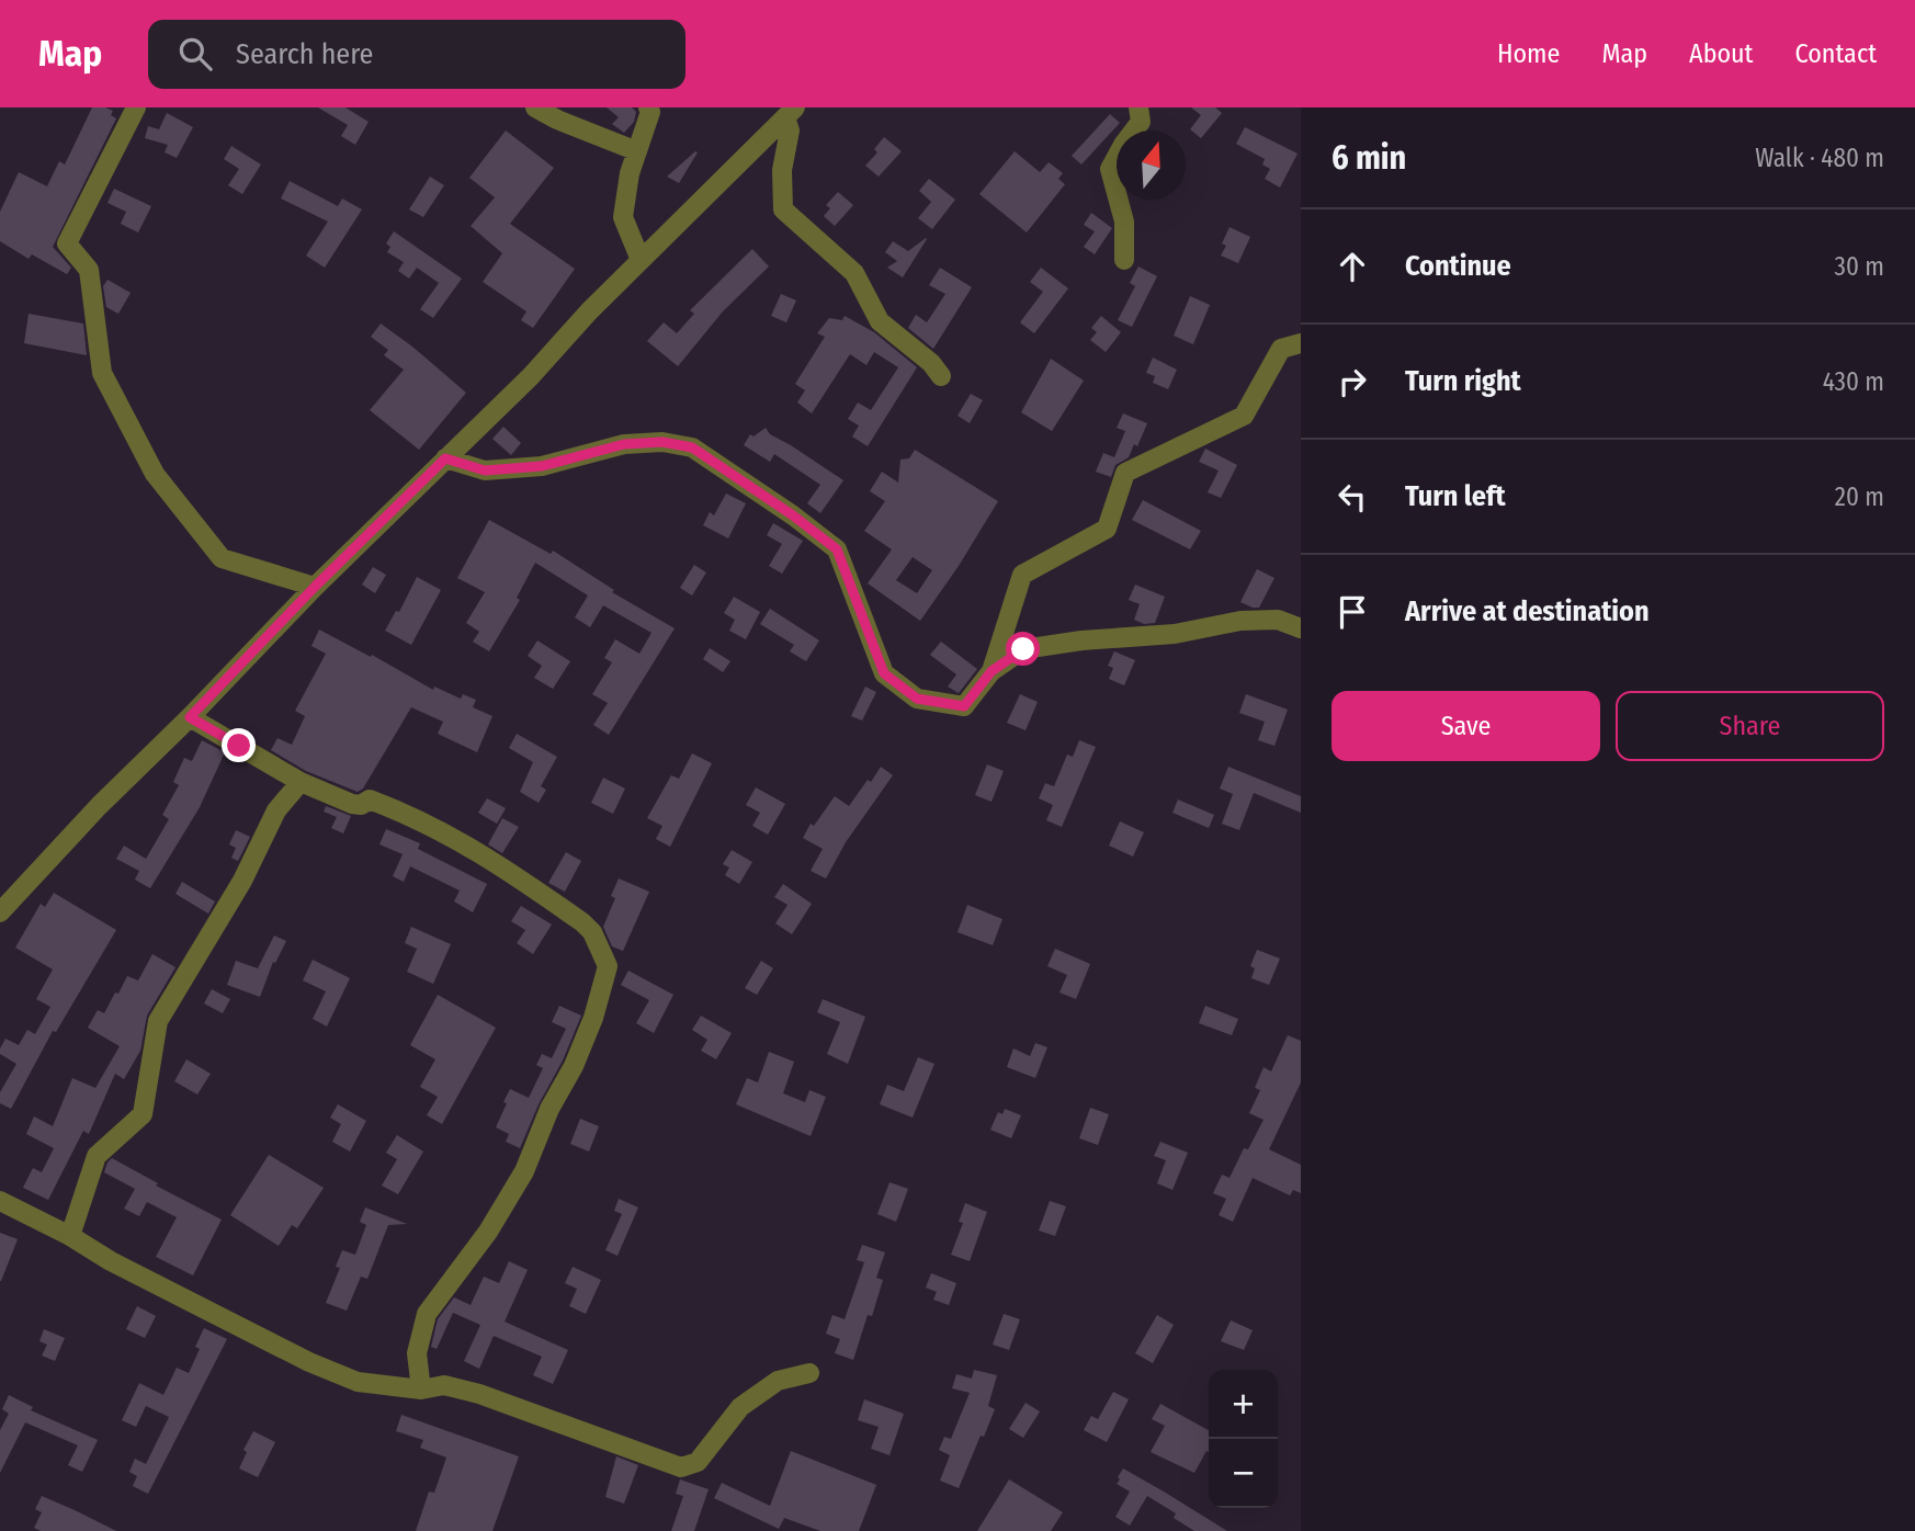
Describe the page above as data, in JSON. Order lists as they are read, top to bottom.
{
  "north": "top",
  "page": {
    "header": "Map",
    "search": "Search here",
    "nav": [
      "Home",
      "Map",
      "About",
      "Contact"
    ],
    "heading": ["6 min", "Walk · 480 m"],
    "list": [
      ["Continue", "30 m"],
      ["Turn right", "430 m"],
      ["Turn left", "20 m"],
      "Arrive at destination"
    ],
    "buttons": ["Save", "Share"],
    "map_buttons": ["+", "−"]
  }
}
